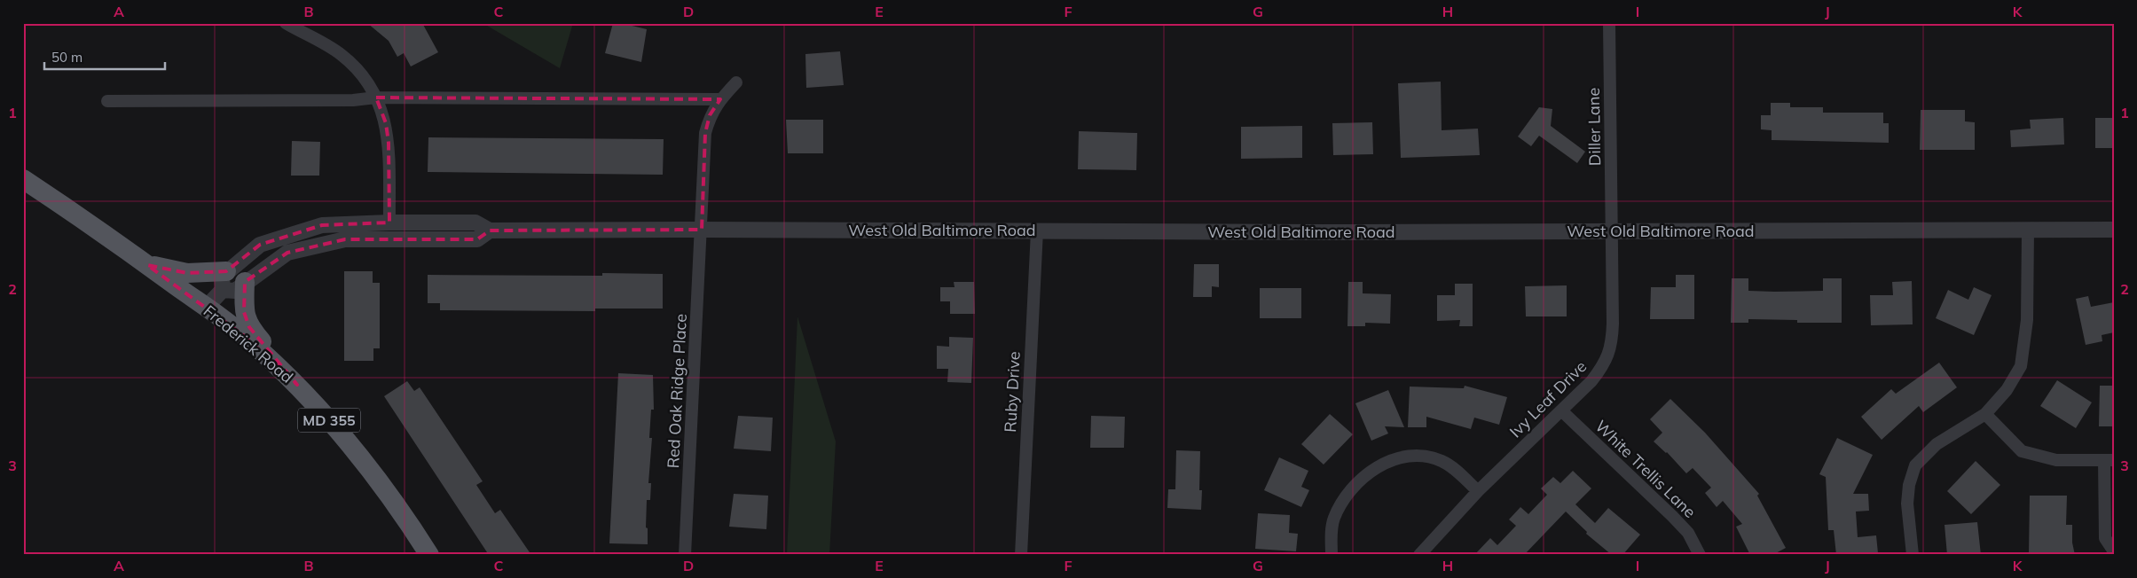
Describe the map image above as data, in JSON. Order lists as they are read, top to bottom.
{
  "streets": {
    "main road": ["Frederick Road", "MD 355"],
    "street": [
      "Diller Lane",
      "West Old Baltimore Road",
      "Red Oak Ridge Place",
      "Ruby Drive",
      "Ivy Leaf Drive",
      "White Trellis Lane"
    ]
  },
  "crossings": [
    ["Diller Lane", "West Old Baltimore Road"],
    ["Diller Lane", "Ivy Leaf Drive"],
    ["West Old Baltimore Road", "Frederick Road"],
    ["West Old Baltimore Road", "Red Oak Ridge Place"],
    ["West Old Baltimore Road", "Ruby Drive"],
    ["West Old Baltimore Road", "Ivy Leaf Drive"],
    ["Ivy Leaf Drive", "White Trellis Lane"]
  ],
  "scale_bar": "50 m",
  "grid": {
    "columns": [
      "A",
      "B",
      "C",
      "D",
      "E",
      "F",
      "G",
      "H",
      "I",
      "J",
      "K"
    ],
    "rows": ["1", "2", "3"]
  }
}
